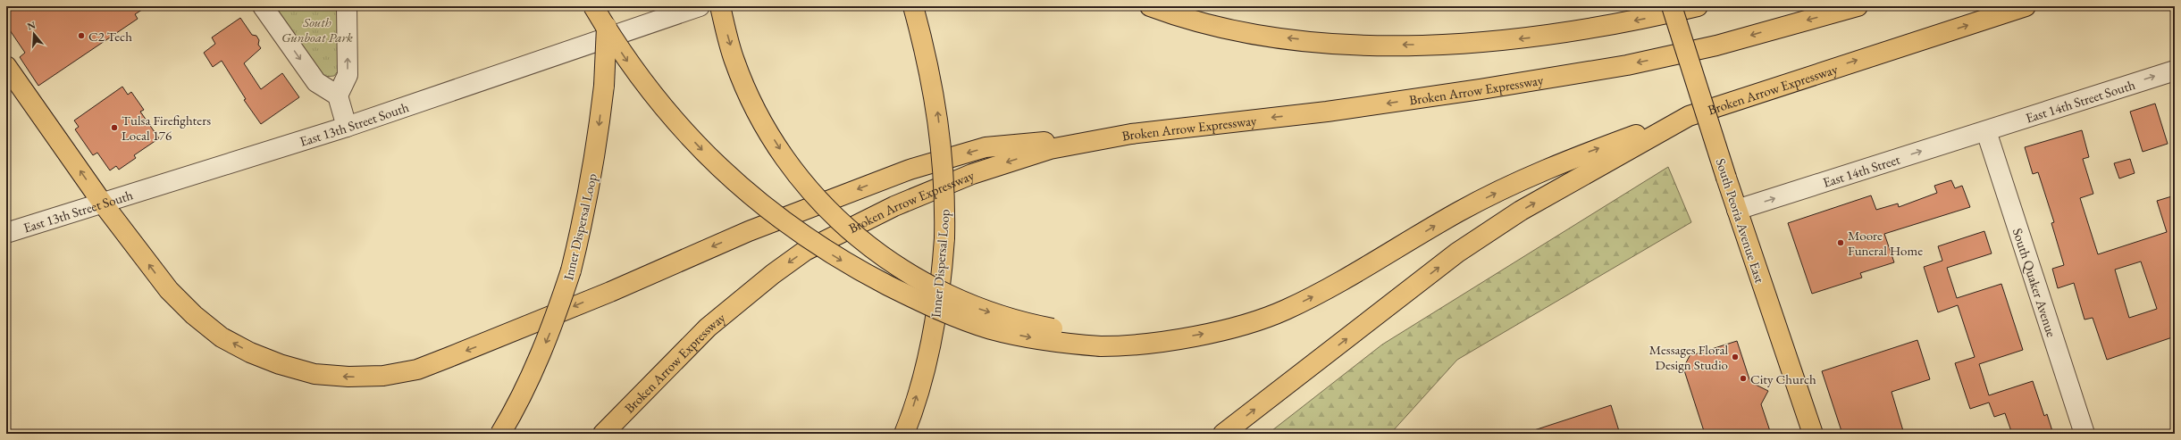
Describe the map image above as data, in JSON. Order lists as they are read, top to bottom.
{
  "streets": {
    "main road": ["Broken Arrow Expressway", "South Peoria Avenue East", "Inner Dispersal Loop"],
    "street": [
      "East 14th Street South",
      "East 13th Street South",
      "East 14th Street",
      "South Quaker Avenue"
    ]
  },
  "crossings": [
    ["East 14th Street South", "East 14th Street"],
    ["East 14th Street South", "South Quaker Avenue"],
    ["East 14th Street", "South Peoria Avenue East"],
    ["East 14th Street", "South Quaker Avenue"]
  ],
  "one_way": ["East 14th Street South", "East 14th Street"],
  "parks": ["South Gunboat Park"],
  "places": [
    "C2 Tech",
    "Tulsa Firefighters Local 176",
    "Moore Funeral Home",
    "Messages Floral Design Studio",
    "City Church"
  ],
  "north": "top"
}
